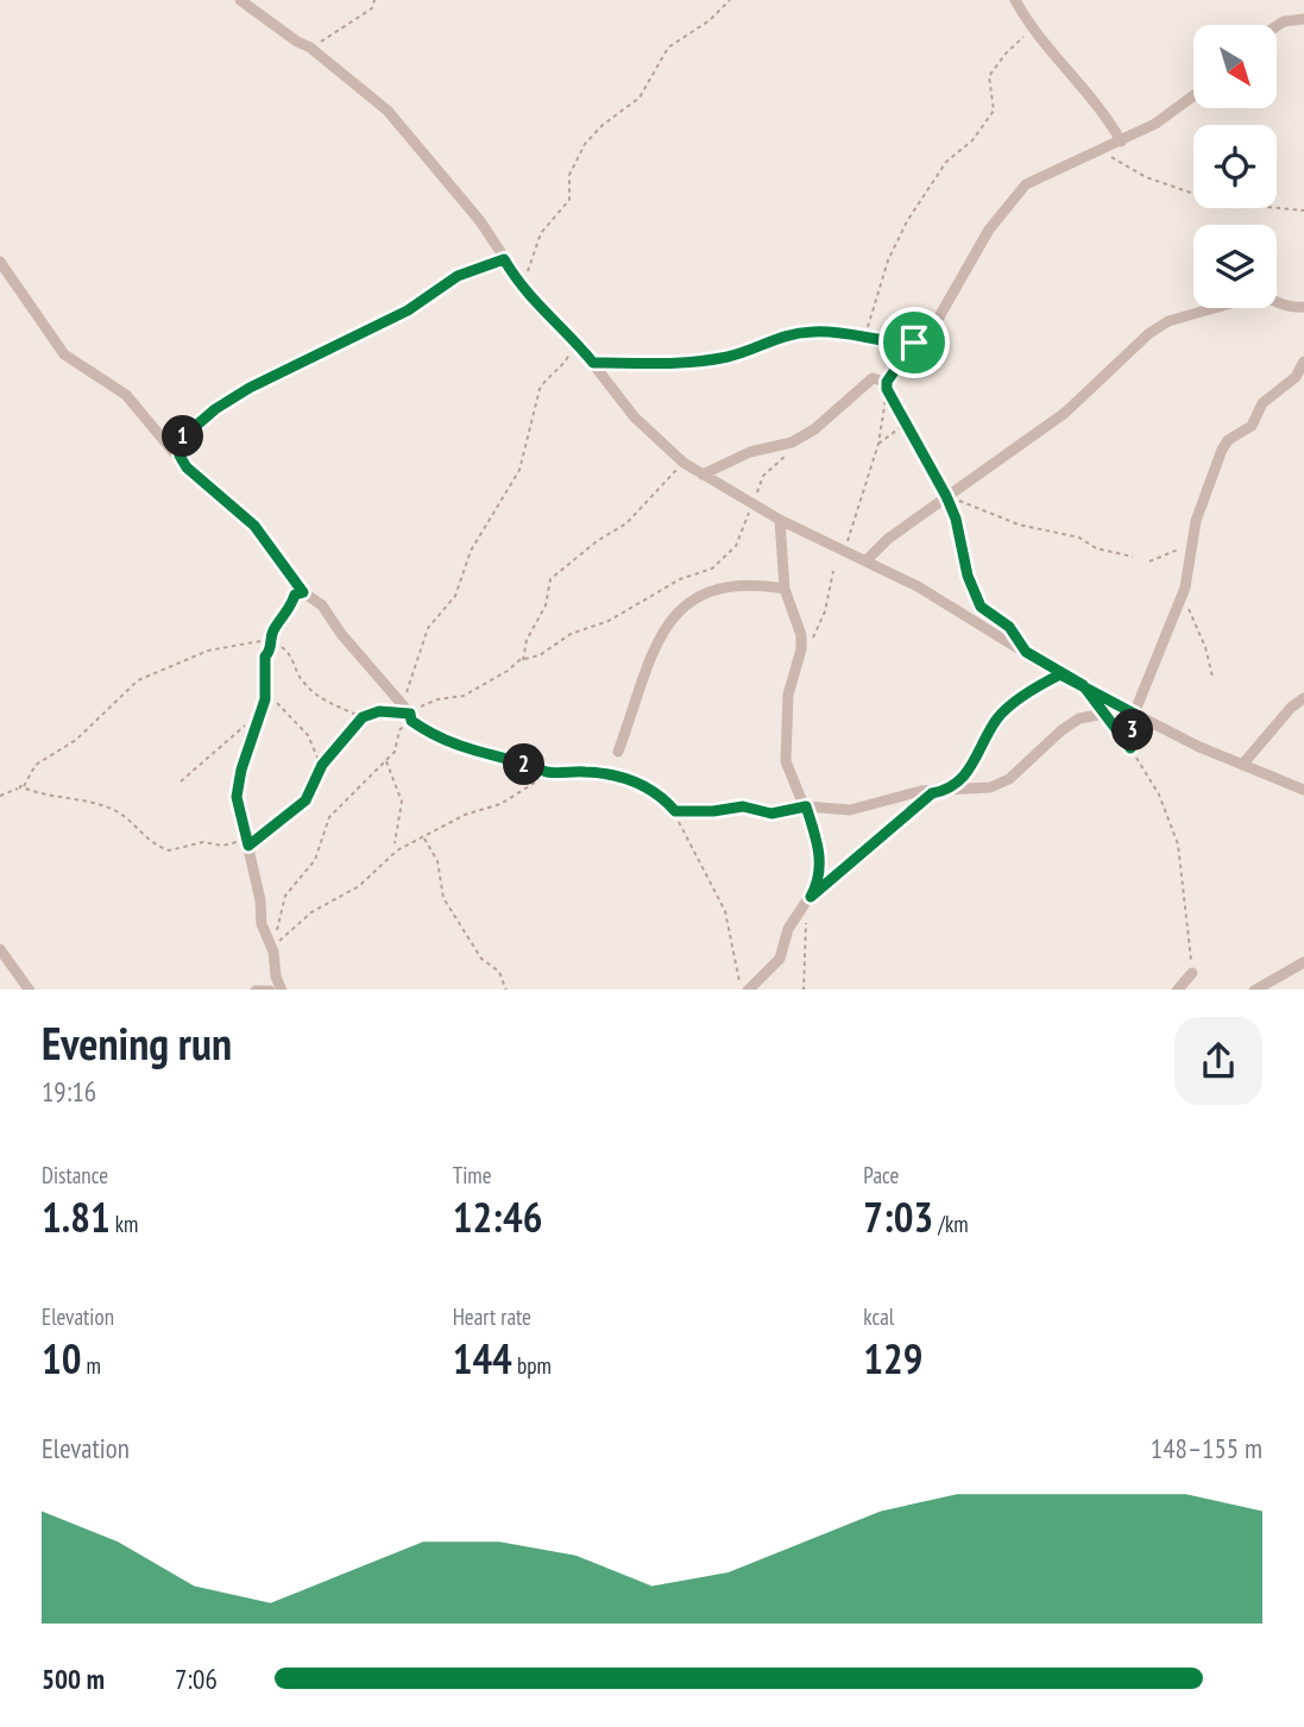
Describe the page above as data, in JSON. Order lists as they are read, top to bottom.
{
  "north": "bottom right",
  "page": {
    "pins": ["1", "3", "2"],
    "heading": ["Evening run", "19:16"],
    "stats": [
      ["Distance", "1.81 km"],
      ["Time", "12:46"],
      ["Pace", "7:03 /km"],
      ["Elevation", "10 m"],
      ["Heart rate", "144 bpm"],
      ["kcal", "129"]
    ],
    "chart": ["Elevation", "148–155 m"],
    "list": [
      {
        "name": "500 m",
        "note": "7:06"
      }
    ]
  }
}
